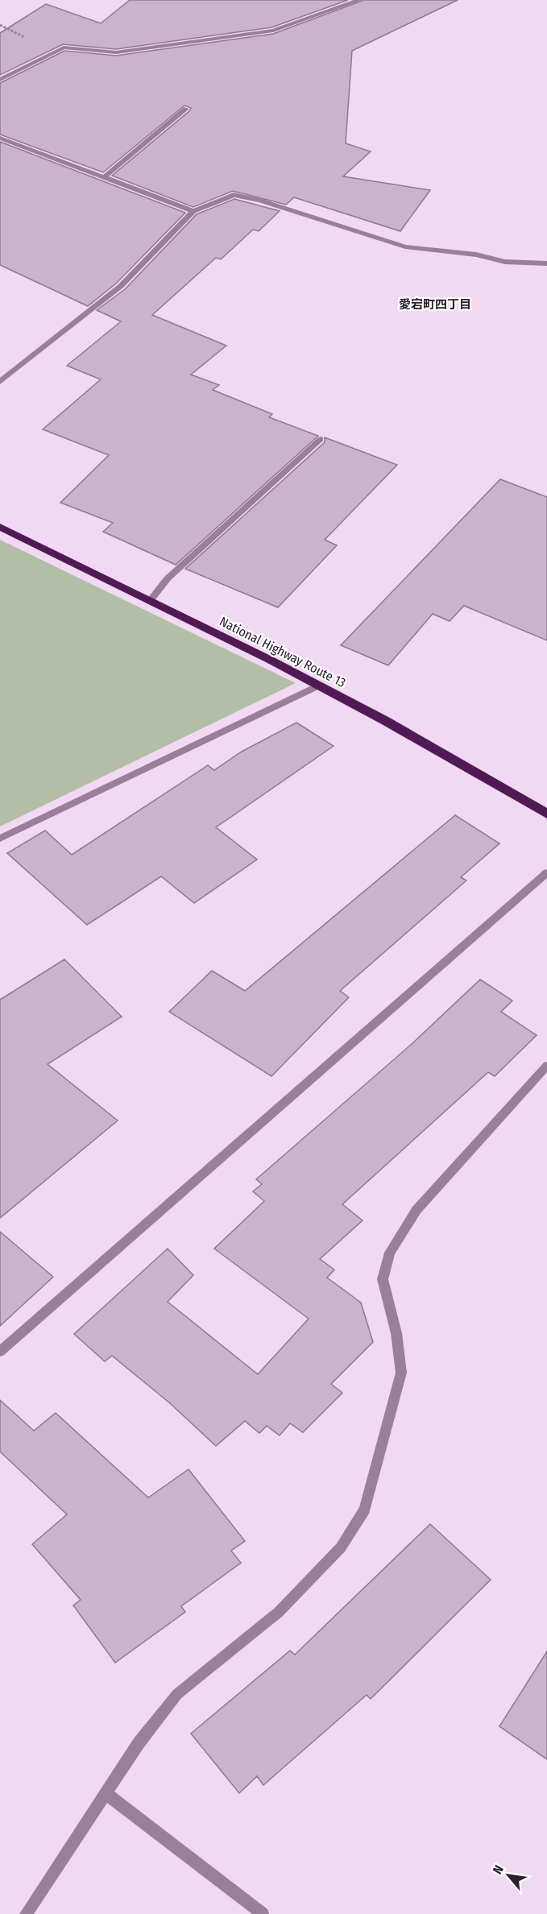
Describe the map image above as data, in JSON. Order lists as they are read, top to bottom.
{
  "streets": {
    "highway": ["National Highway Route 13"]
  },
  "districts": ["愛宕町四丁目"],
  "north": "top left"
}
